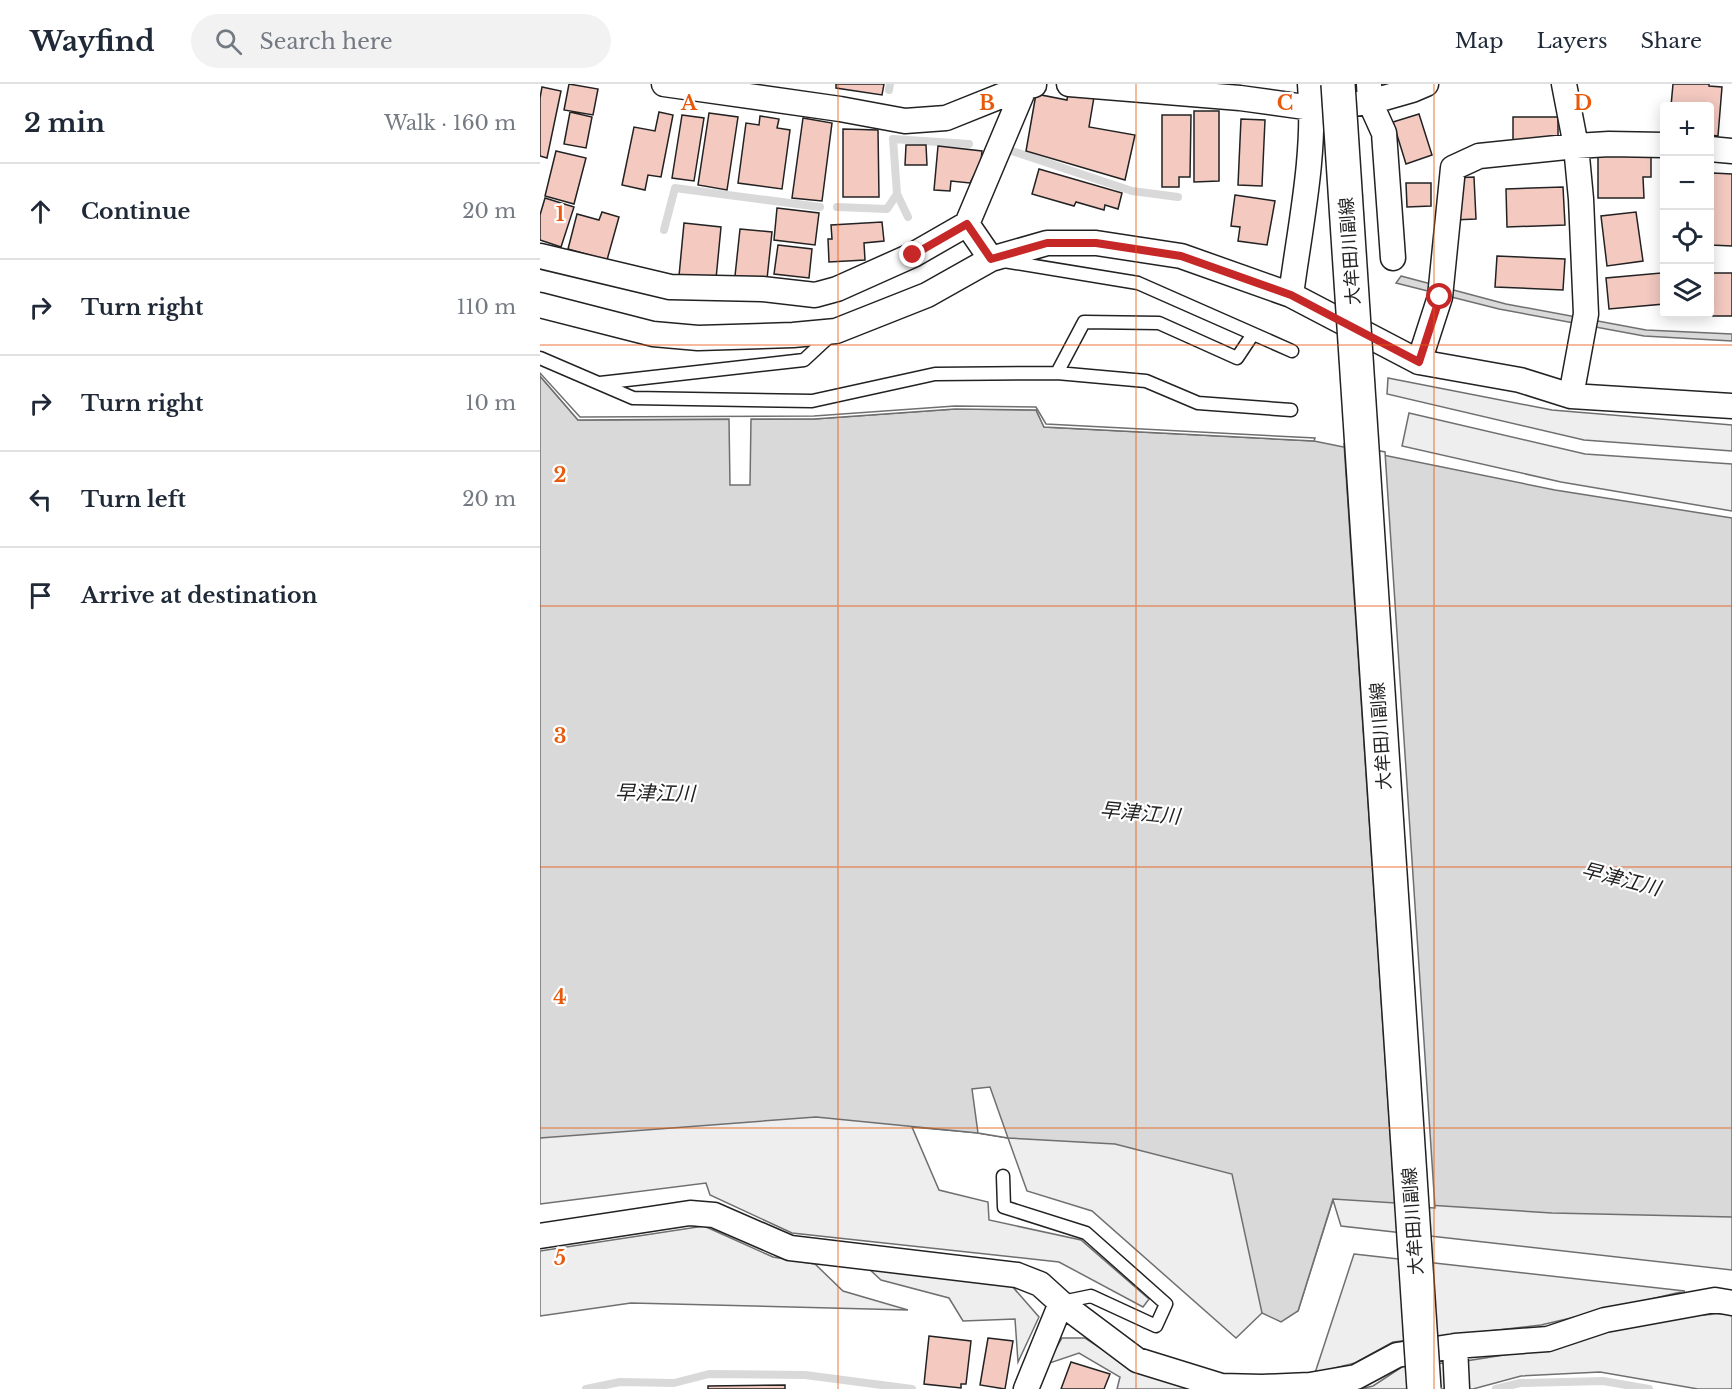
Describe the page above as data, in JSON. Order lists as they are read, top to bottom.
{
  "streets": {
    "main road": ["大牟田川副線"]
  },
  "water": ["早津江川"],
  "page": {
    "header": "Wayfind",
    "search": "Search here",
    "nav": ["Map", "Layers", "Share"],
    "heading": ["2 min", "Walk · 160 m"],
    "map_buttons": ["+", "−"],
    "list": [
      ["Continue", "20 m"],
      ["Turn right", "110 m"],
      ["Turn right", "10 m"],
      ["Turn left", "20 m"],
      "Arrive at destination"
    ]
  },
  "grid": {
    "columns": [
      "A",
      "B",
      "C",
      "D"
    ],
    "rows": [
      "1",
      "2",
      "3",
      "4",
      "5"
    ]
  }
}
